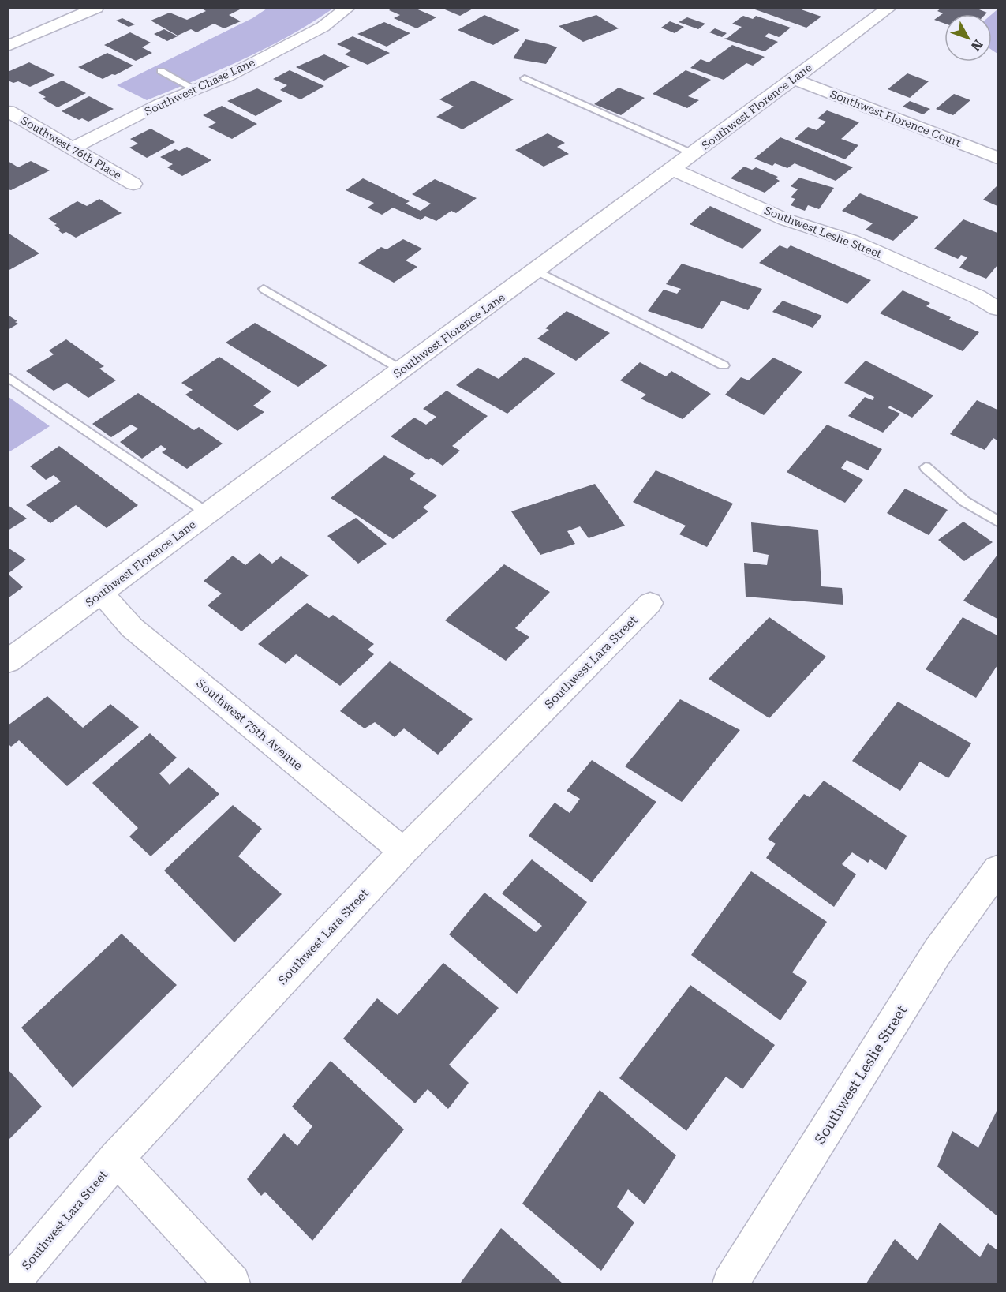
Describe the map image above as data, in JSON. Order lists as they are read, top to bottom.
{
  "streets": {
    "street": [
      "Southwest Chase Lane",
      "Southwest Florence Lane",
      "Southwest Florence Court",
      "Southwest 76th Place",
      "Southwest Leslie Street",
      "Southwest Lara Street",
      "Southwest 75th Avenue"
    ]
  },
  "crossings": [
    ["Southwest Chase Lane", "Southwest 76th Place"],
    ["Southwest Florence Lane", "Southwest Florence Court"],
    ["Southwest Florence Lane", "Southwest Leslie Street"],
    ["Southwest Florence Lane", "Southwest 75th Avenue"],
    ["Southwest Lara Street", "Southwest 75th Avenue"]
  ],
  "north": "bottom right"
}
